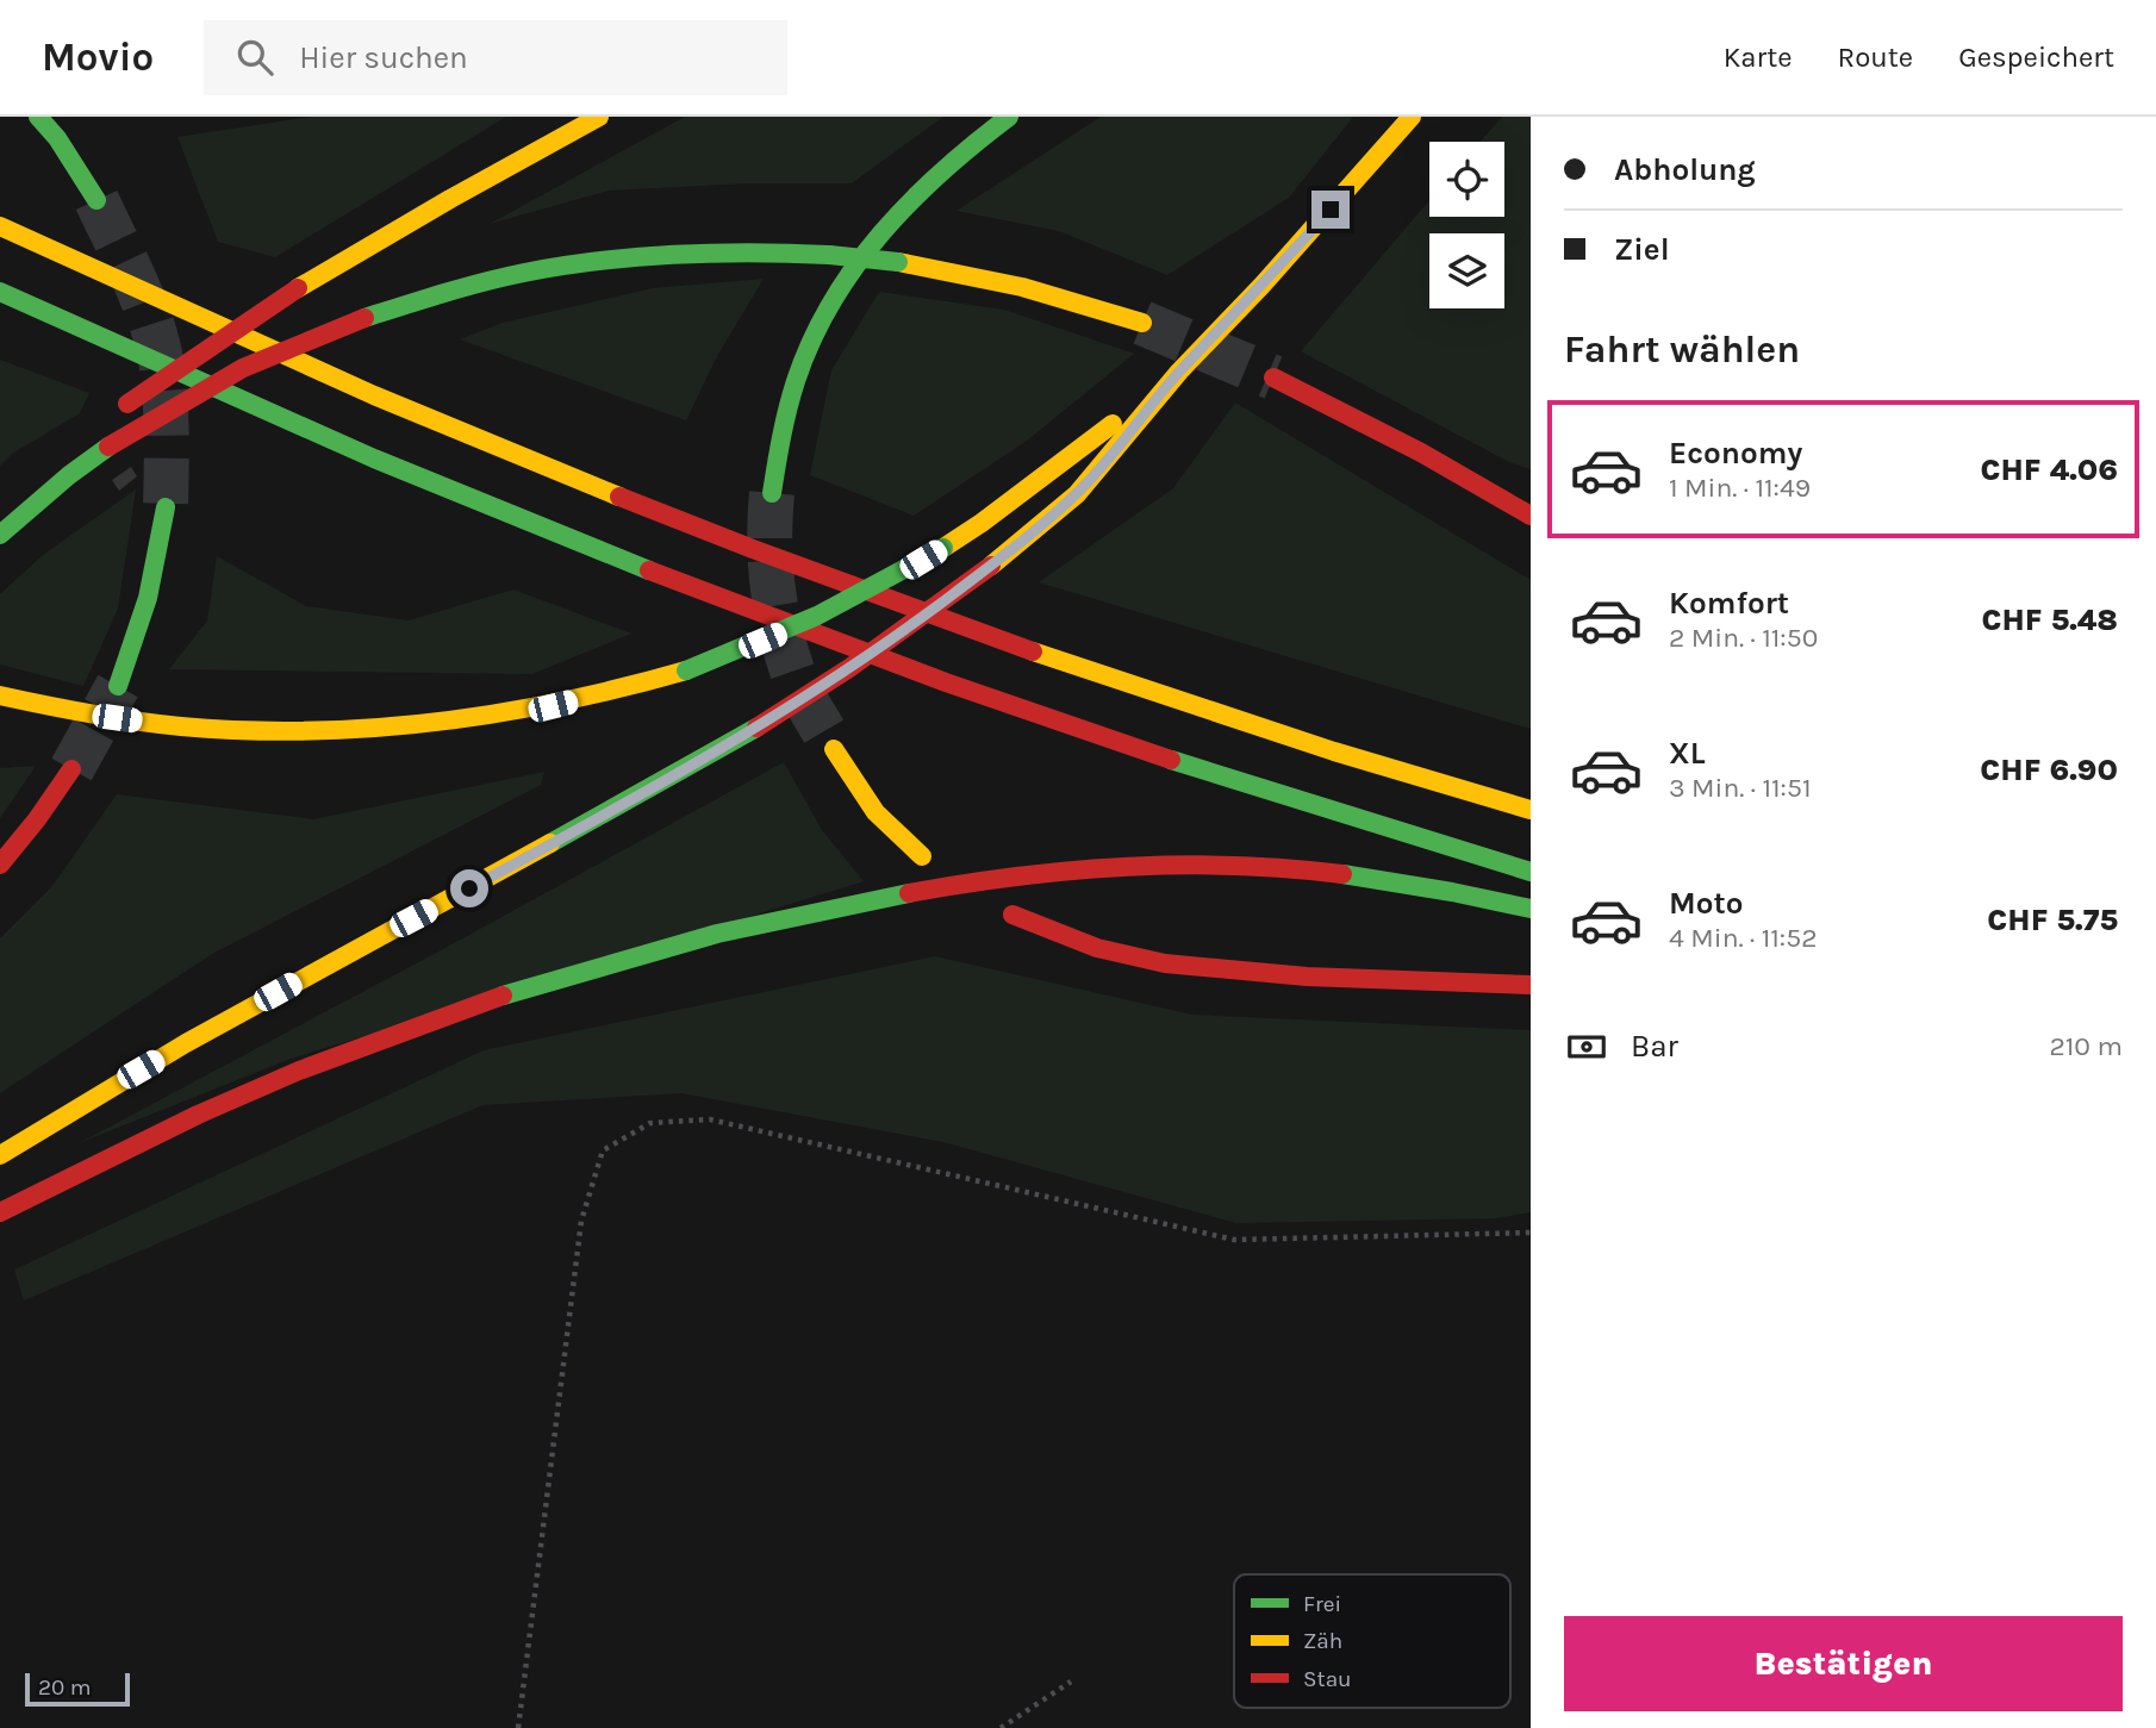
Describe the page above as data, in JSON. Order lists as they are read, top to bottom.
{
  "legend": ["Frei", "Zäh", "Stau"],
  "scale_bar": "20 m",
  "page": {
    "header": "Movio",
    "search": "Hier suchen",
    "nav": ["Karte", "Route", "Gespeichert"],
    "banner": ["Abholung", "Ziel"],
    "heading": "Fahrt wählen",
    "list": [
      {
        "name": "Economy",
        "note": "1 Min. · 11:49",
        "value": "CHF 4.06"
      },
      {
        "name": "Komfort",
        "note": "2 Min. · 11:50",
        "value": "CHF 5.48"
      },
      {
        "name": "XL",
        "note": "3 Min. · 11:51",
        "value": "CHF 6.90"
      },
      {
        "name": "Moto",
        "note": "4 Min. · 11:52",
        "value": "CHF 5.75"
      }
    ],
    "pay": ["Bar", "210 m"],
    "buttons": "Bestätigen",
    "scale": "20 m"
  }
}
